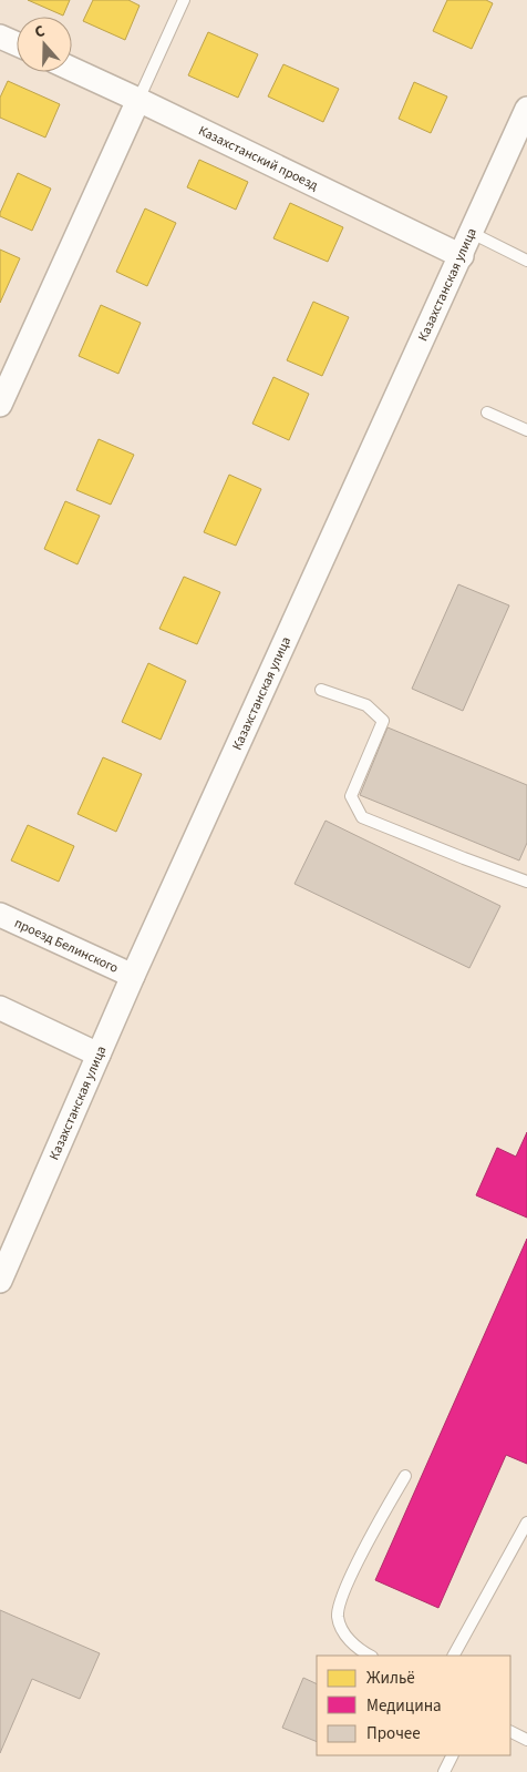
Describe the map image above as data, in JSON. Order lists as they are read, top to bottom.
{
  "streets": {
    "street": ["Казахстанский проезд", "Казахстанская улица", "проезд Белинского"]
  },
  "crossings": [
    ["Казахстанский проезд", "Казахстанская улица"],
    ["Казахстанская улица", "проезд Белинского"]
  ],
  "legend": ["Жильё", "Медицина", "Прочее"],
  "north": "top"
}
